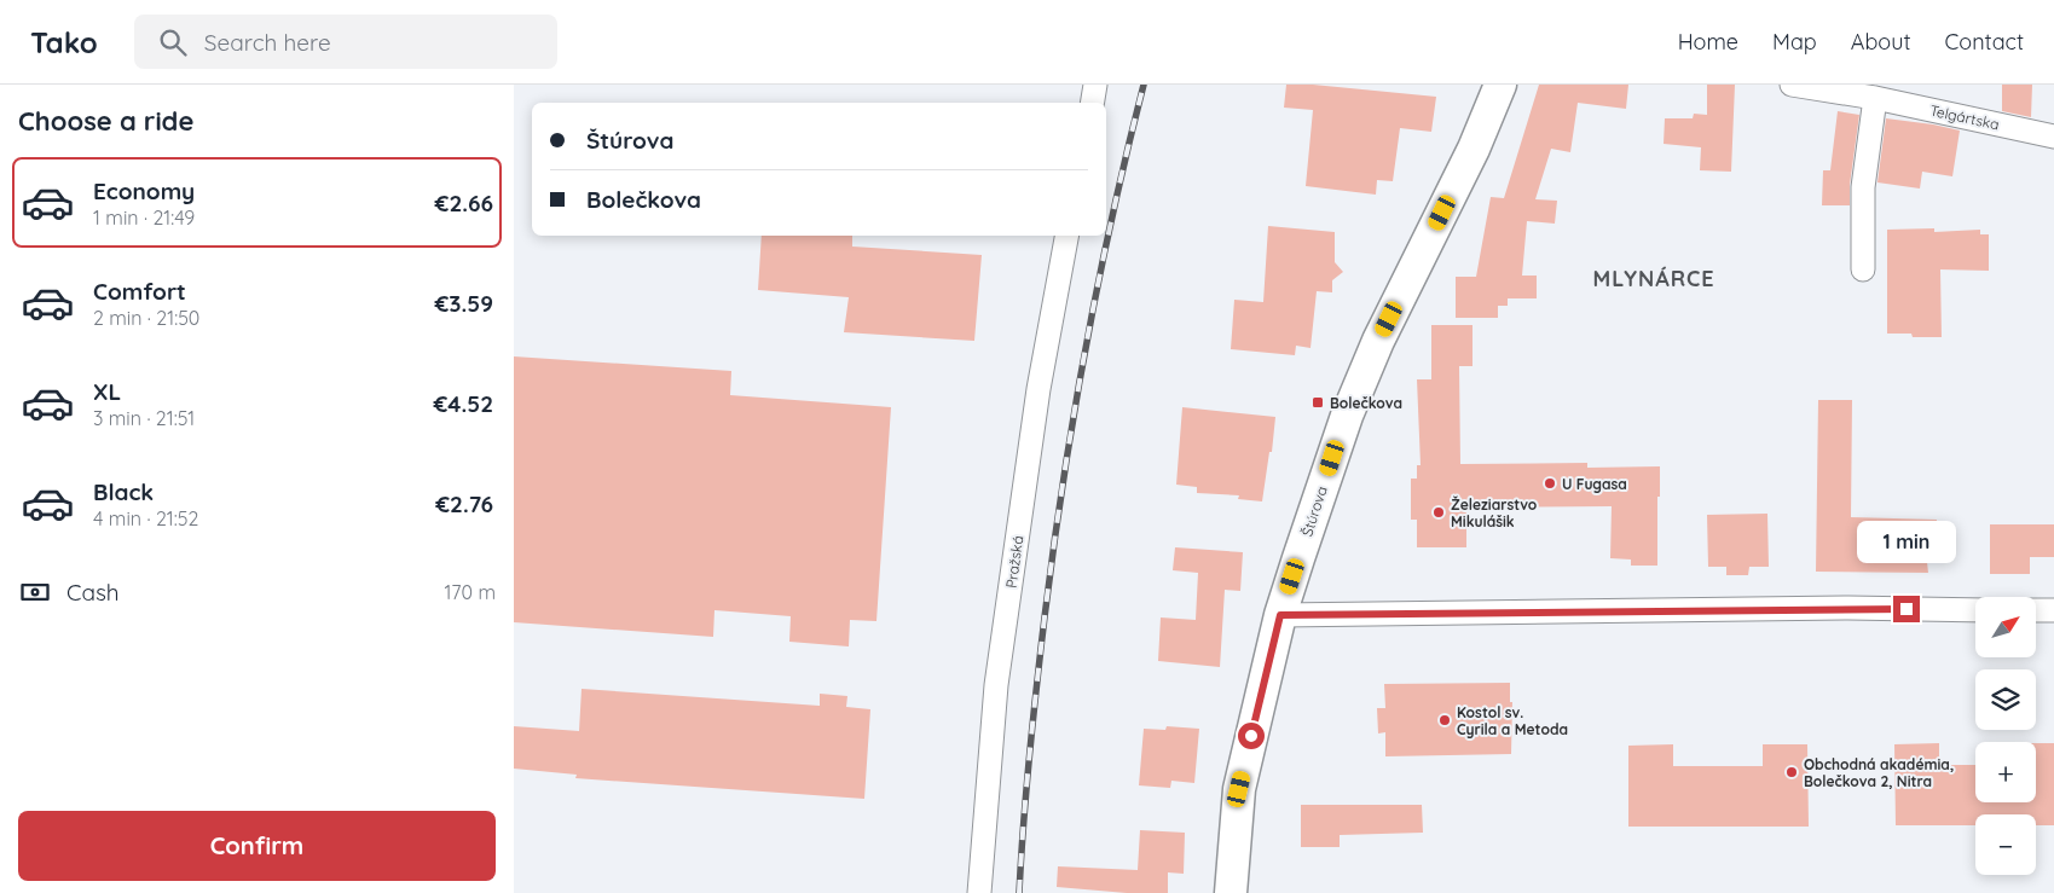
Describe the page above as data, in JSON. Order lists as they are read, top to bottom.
{
  "streets": {
    "street": ["Telgártska", "Štúrova", "Pražská"]
  },
  "districts": ["MLYNÁRCE"],
  "places": {
    "transit": ["Bolečkova"],
    "other": [
      "U Fugasa",
      "Železiarstvo Mikulášik",
      "Kostol sv. Cyrila a Metoda",
      "Obchodná akadémia, Bolečkova 2, Nitra"
    ]
  },
  "north": "top right",
  "page": {
    "header": "Tako",
    "search": "Search here",
    "nav": [
      "Home",
      "Map",
      "About",
      "Contact"
    ],
    "heading": "Choose a ride",
    "banner": ["Štúrova", "Bolečkova"],
    "list": [
      {
        "name": "Economy",
        "note": "1 min · 21:49",
        "value": "€2.66"
      },
      {
        "name": "Comfort",
        "note": "2 min · 21:50",
        "value": "€3.59"
      },
      {
        "name": "XL",
        "note": "3 min · 21:51",
        "value": "€4.52"
      },
      {
        "name": "Black",
        "note": "4 min · 21:52",
        "value": "€2.76"
      }
    ],
    "bubble": "1 min",
    "pay": ["Cash", "170 m"],
    "map_buttons": ["+", "−"],
    "buttons": "Confirm"
  }
}
